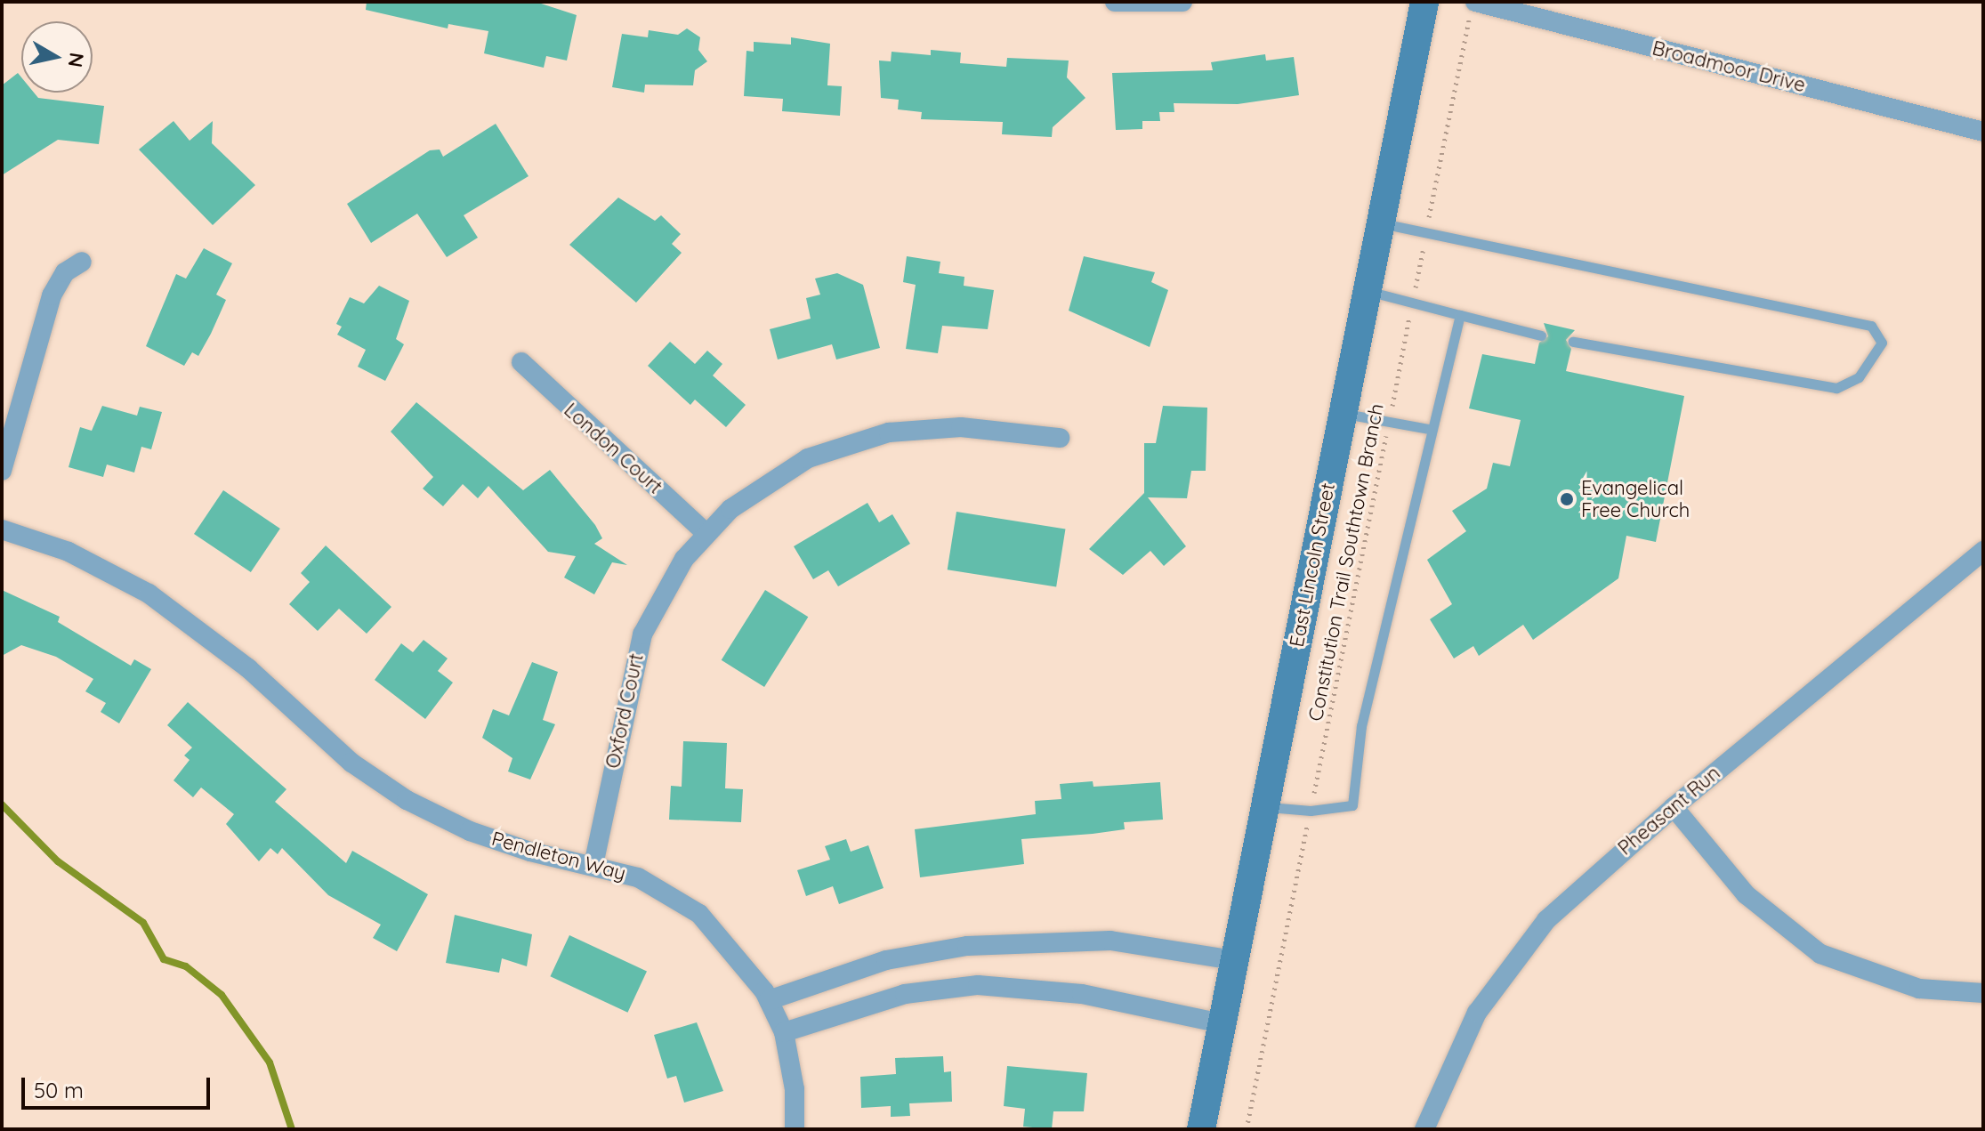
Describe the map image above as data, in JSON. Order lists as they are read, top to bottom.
{
  "streets": {
    "main road": ["East Lincoln Street"],
    "street": [
      "Broadmoor Drive",
      "London Court",
      "Oxford Court",
      "Pheasant Run",
      "Pendleton Way"
    ],
    "path": ["Constitution Trail Southtown Branch"]
  },
  "crossings": [
    ["Broadmoor Drive", "Constitution Trail Southtown Branch"],
    ["London Court", "Oxford Court"],
    ["Oxford Court", "Pendleton Way"]
  ],
  "places": ["Evangelical Free Church"],
  "scale_bar": "50 m",
  "north": "right"
}
